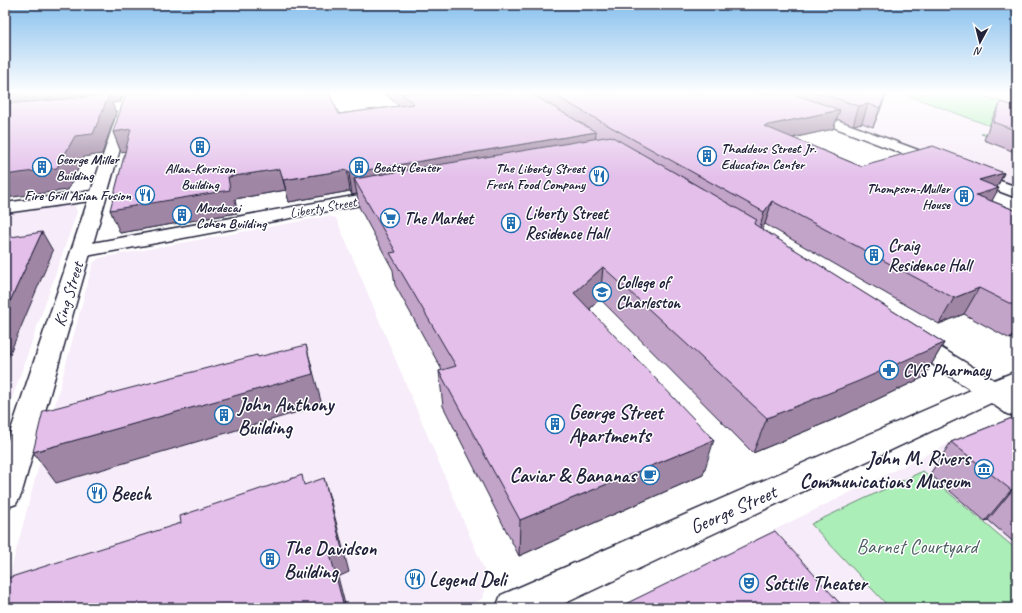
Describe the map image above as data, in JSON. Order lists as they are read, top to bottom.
{
  "streets": {
    "street": ["Liberty Street", "King Street", "George Street"]
  },
  "crossings": [
    ["Liberty Street", "King Street"]
  ],
  "parks": ["Barnet Courtyard"],
  "places": {
    "building": [
      "Allan-Kerrison Building",
      "Thaddeus Street Jr. Education Center",
      "George Miller Building",
      "Beatty Center",
      "Thompson-Muller House",
      "Mordecai Cohen Building",
      "Liberty Street Residence Hall",
      "Craig Residence Hall",
      "John Anthony Building",
      "George Street Apartments",
      "The Davidson Building"
    ],
    "restaurant": [
      "The Liberty Street Fresh Food Company",
      "Fire Grill Asian Fusion",
      "Beech",
      "Legend Deli"
    ],
    "supermarket": ["The Market"],
    "school or university": ["College of Charleston"],
    "pharmacy": ["CVS Pharmacy"],
    "museum": ["John M. Rivers Communications Museum"],
    "cafe": ["Caviar & Bananas"],
    "theatre": ["Sottile Theater"]
  },
  "north": "bottom"
}
